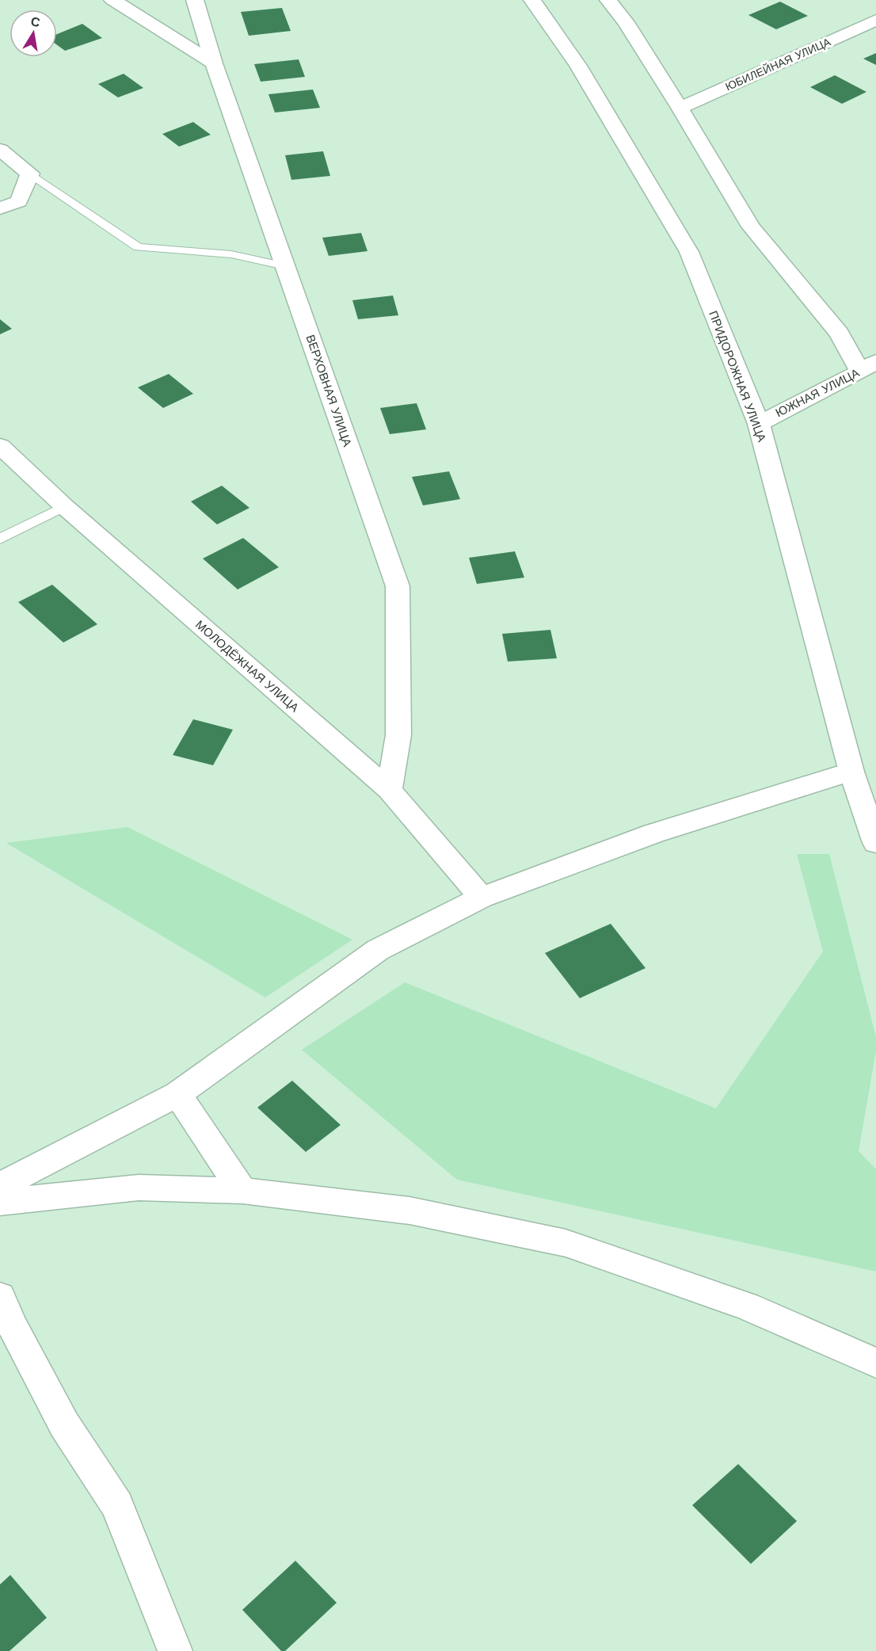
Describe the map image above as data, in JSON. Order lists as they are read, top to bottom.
{
  "streets": {
    "street": [
      "ЮБИЛЕЙНАЯ УЛИЦА",
      "ПРИДОРОЖНАЯ УЛИЦА",
      "ВЕРХОВНАЯ УЛИЦА",
      "ЮЖНАЯ УЛИЦА",
      "МОЛОДЁЖНАЯ УЛИЦА"
    ]
  },
  "crossings": [
    ["ПРИДОРОЖНАЯ УЛИЦА", "ЮЖНАЯ УЛИЦА"],
    ["ВЕРХОВНАЯ УЛИЦА", "МОЛОДЁЖНАЯ УЛИЦА"]
  ],
  "north": "top"
}
